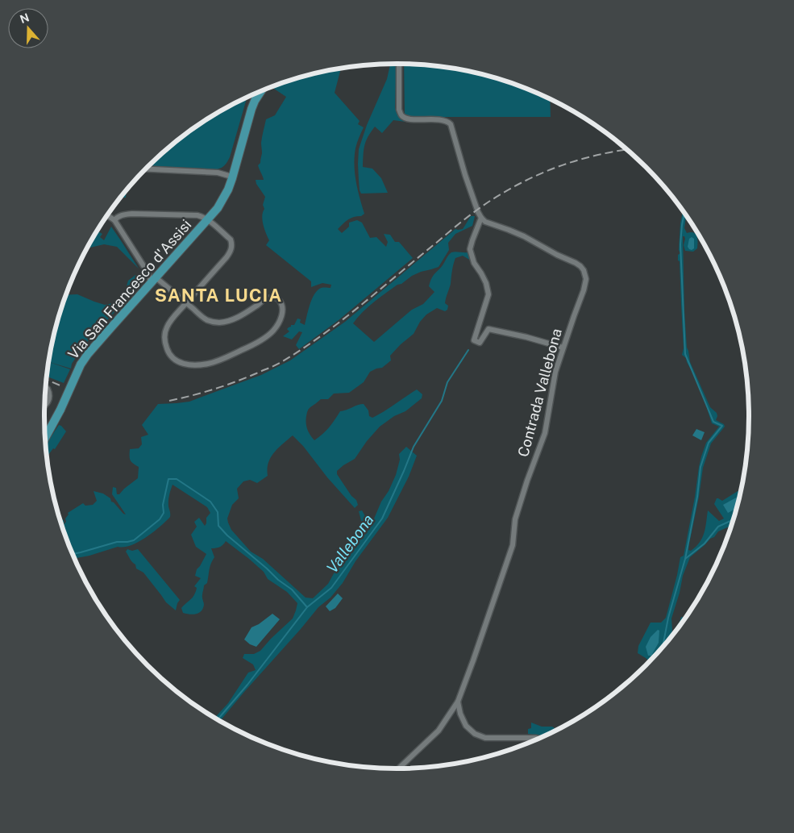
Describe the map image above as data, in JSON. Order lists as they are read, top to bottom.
{
  "streets": {
    "main road": ["Via San Francesco d'Assisi"],
    "street": ["Contrada Vallebona"]
  },
  "districts": ["SANTA LUCIA"],
  "water": ["Vallebona"],
  "north": "top"
}
